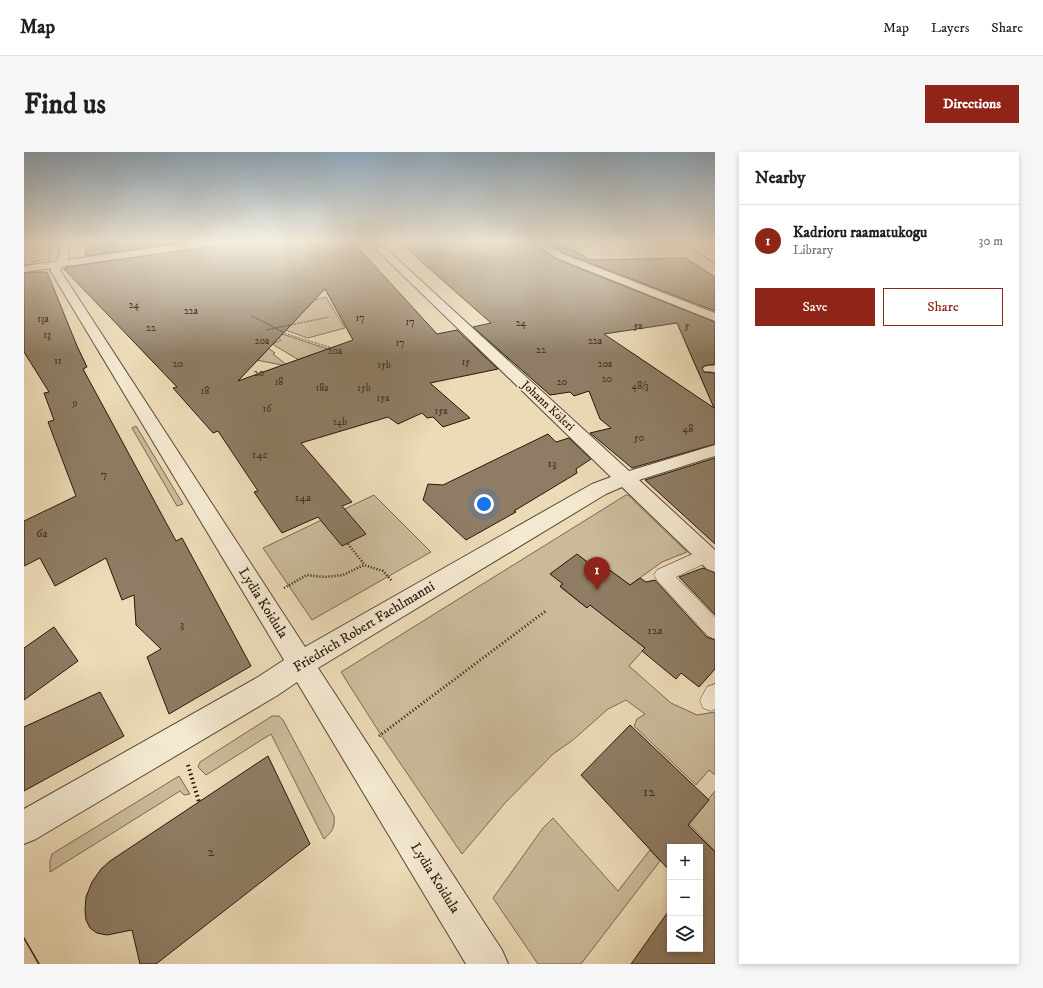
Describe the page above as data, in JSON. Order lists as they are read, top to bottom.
{
  "streets": {
    "street": ["Johann Köleri", "Lydia Koidula", "Friedrich Robert Faehlmanni"]
  },
  "crossings": [
    ["Johann Köleri", "Friedrich Robert Faehlmanni"],
    ["Lydia Koidula", "Friedrich Robert Faehlmanni"]
  ],
  "house_numbers": [
    "24",
    "22a",
    "17",
    "13a",
    "17",
    "24",
    "5a",
    "5",
    "22",
    "13",
    "20a",
    "22a",
    "17",
    "22",
    "20a",
    "11",
    "15",
    "20",
    "20a",
    "15b",
    "20",
    "20",
    "18",
    "20",
    "48/3",
    "18a",
    "15b",
    "18",
    "15a",
    "9",
    "16",
    "15a",
    "14b",
    "48",
    "50",
    "14c",
    "13",
    "7",
    "14a",
    "6a",
    "3",
    "12a",
    "12",
    "2"
  ],
  "page": {
    "header": "Map",
    "nav": ["Map", "Layers", "Share"],
    "buttons": [
      "Directions",
      ["Save", "Share"]
    ],
    "title": "Find us",
    "heading": "Nearby",
    "list": [
      {
        "mark": "1",
        "name": "Kadrioru raamatukogu",
        "note": "Library",
        "value": "30 m"
      }
    ],
    "pins": "1",
    "map_buttons": ["+", "−"]
  }
}
